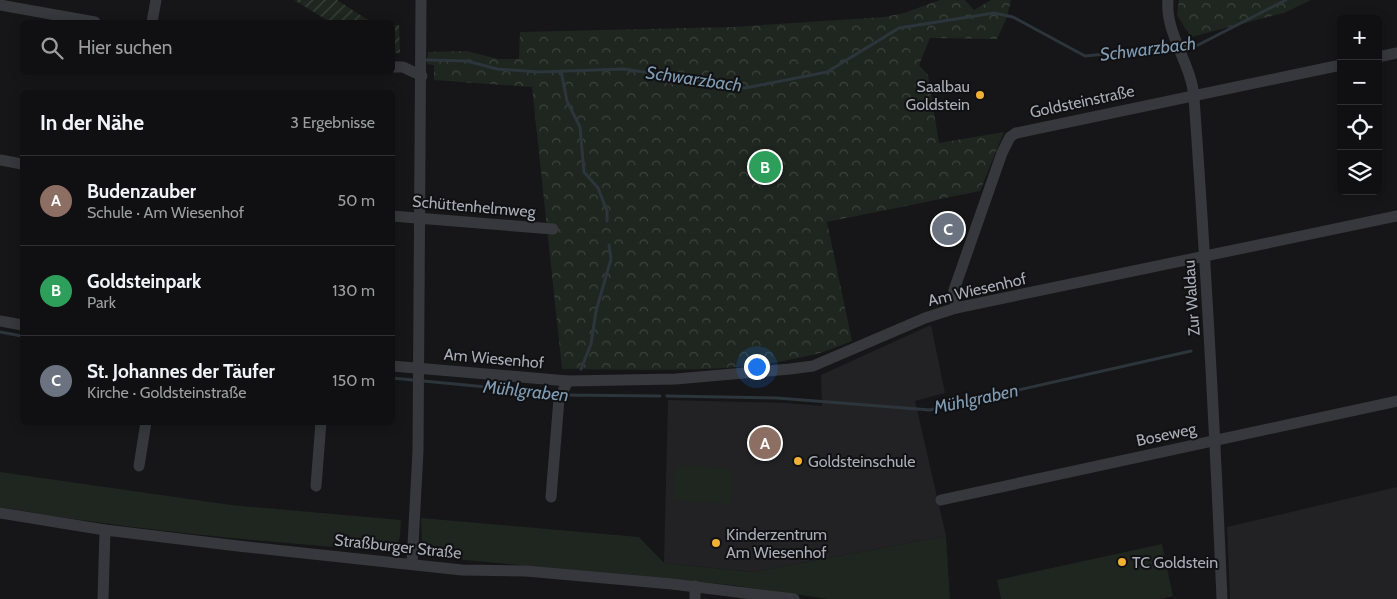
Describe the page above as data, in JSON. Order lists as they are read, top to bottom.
{
  "streets": {
    "street": [
      "Goldsteinstraße",
      "Schüttenhelmweg",
      "Am Wiesenhof",
      "Zur Waldau",
      "Boseweg",
      "Straßburger Straße"
    ]
  },
  "crossings": [
    ["Goldsteinstraße", "Am Wiesenhof"],
    ["Goldsteinstraße", "Zur Waldau"],
    ["Am Wiesenhof", "Zur Waldau"],
    ["Zur Waldau", "Boseweg"]
  ],
  "water": ["Schwarzbach", "Mühlgraben"],
  "places": [
    "Saalbau Goldstein",
    "Goldsteinschule",
    "Kinderzentrum Am Wiesenhof",
    "TC Goldstein"
  ],
  "page": {
    "map_buttons": ["+", "−"],
    "search": "Hier suchen",
    "heading": ["In der Nähe", "3 Ergebnisse"],
    "pins": ["B", "C", "A"],
    "list": [
      {
        "mark": "A",
        "name": "Budenzauber",
        "note": "Schule · Am Wiesenhof",
        "value": "50 m"
      },
      {
        "mark": "B",
        "name": "Goldsteinpark",
        "note": "Park",
        "value": "130 m"
      },
      {
        "mark": "C",
        "name": "St. Johannes der Täufer",
        "note": "Kirche · Goldsteinstraße",
        "value": "150 m"
      }
    ]
  }
}
